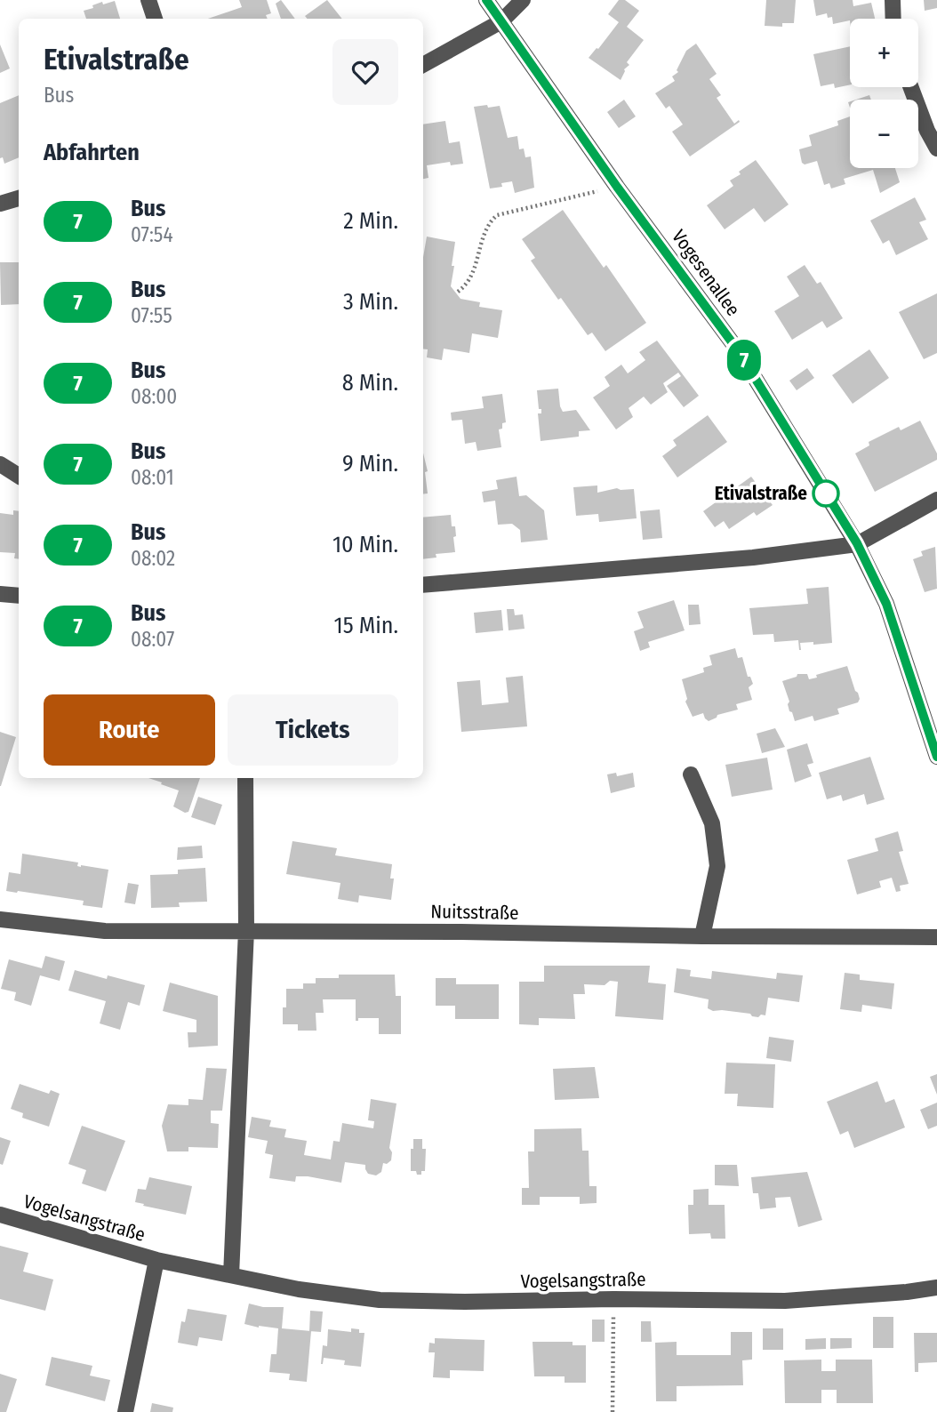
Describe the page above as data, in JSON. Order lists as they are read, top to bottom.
{
  "streets": {
    "street": ["Vogesenallee", "Nuitsstraße", "Vogelsangstraße"]
  },
  "places": ["Etivalstraße"],
  "lines": ["bus line 7"],
  "page": {
    "on_map": "7",
    "map_buttons": ["+", "−"],
    "heading": [
      ["Etivalstraße", "Bus"],
      "Abfahrten"
    ],
    "list": [
      {
        "mark": "7",
        "name": "Bus",
        "note": "07:54",
        "value": "2 Min."
      },
      {
        "mark": "7",
        "name": "Bus",
        "note": "07:55",
        "value": "3 Min."
      },
      {
        "mark": "7",
        "name": "Bus",
        "note": "08:00",
        "value": "8 Min."
      },
      {
        "mark": "7",
        "name": "Bus",
        "note": "08:01",
        "value": "9 Min."
      },
      {
        "mark": "7",
        "name": "Bus",
        "note": "08:02",
        "value": "10 Min."
      },
      {
        "mark": "7",
        "name": "Bus",
        "note": "08:07",
        "value": "15 Min."
      }
    ],
    "buttons": ["Route", "Tickets"]
  }
}
